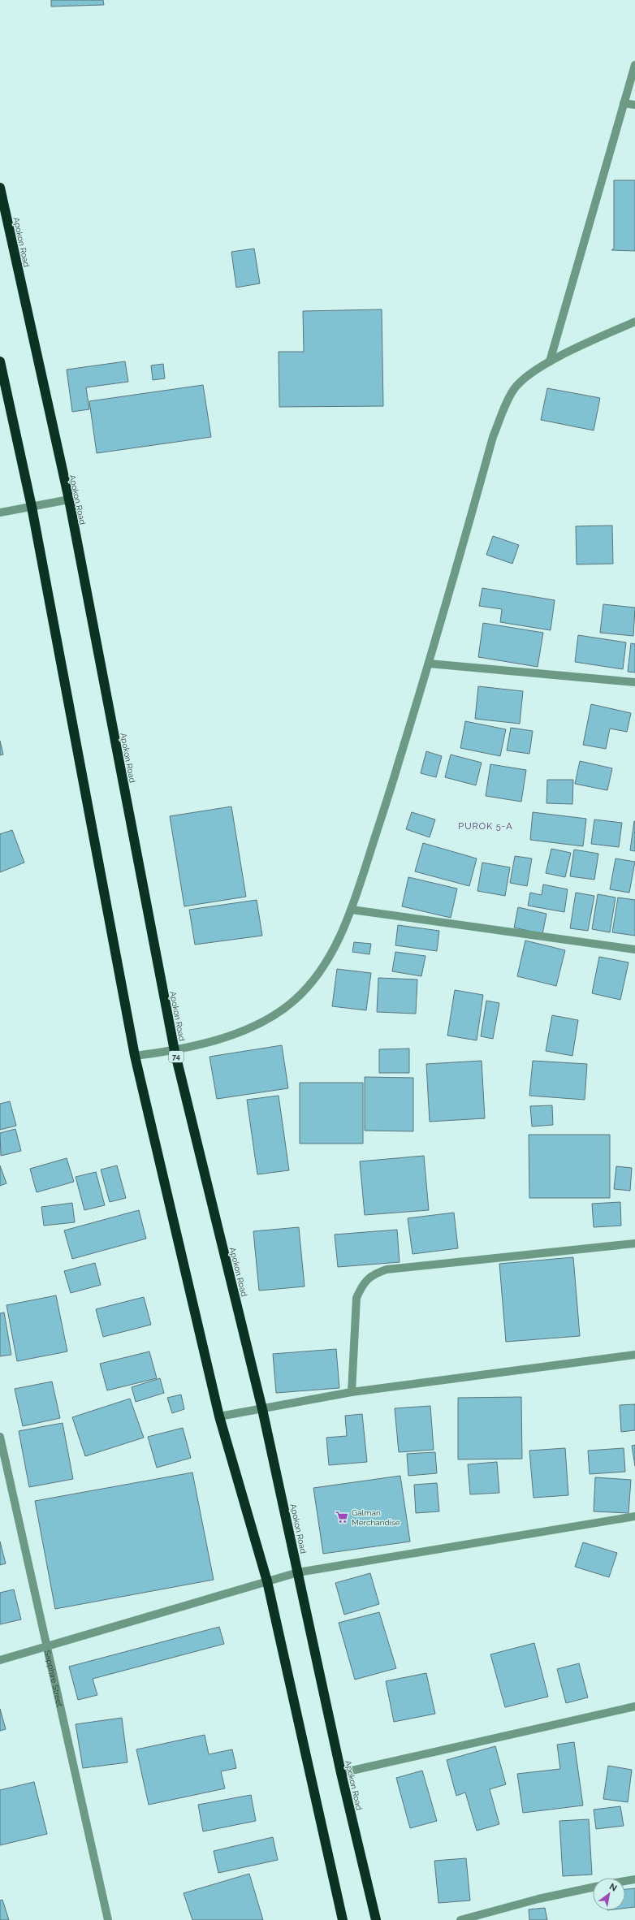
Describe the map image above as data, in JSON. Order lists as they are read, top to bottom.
{
  "streets": {
    "highway": ["Apokon Road", "74"],
    "street": ["Sapphire Street"]
  },
  "districts": ["PUROK 5-A"],
  "places": {
    "supermarket": ["Galman Merchandise"]
  },
  "north": "top right"
}
